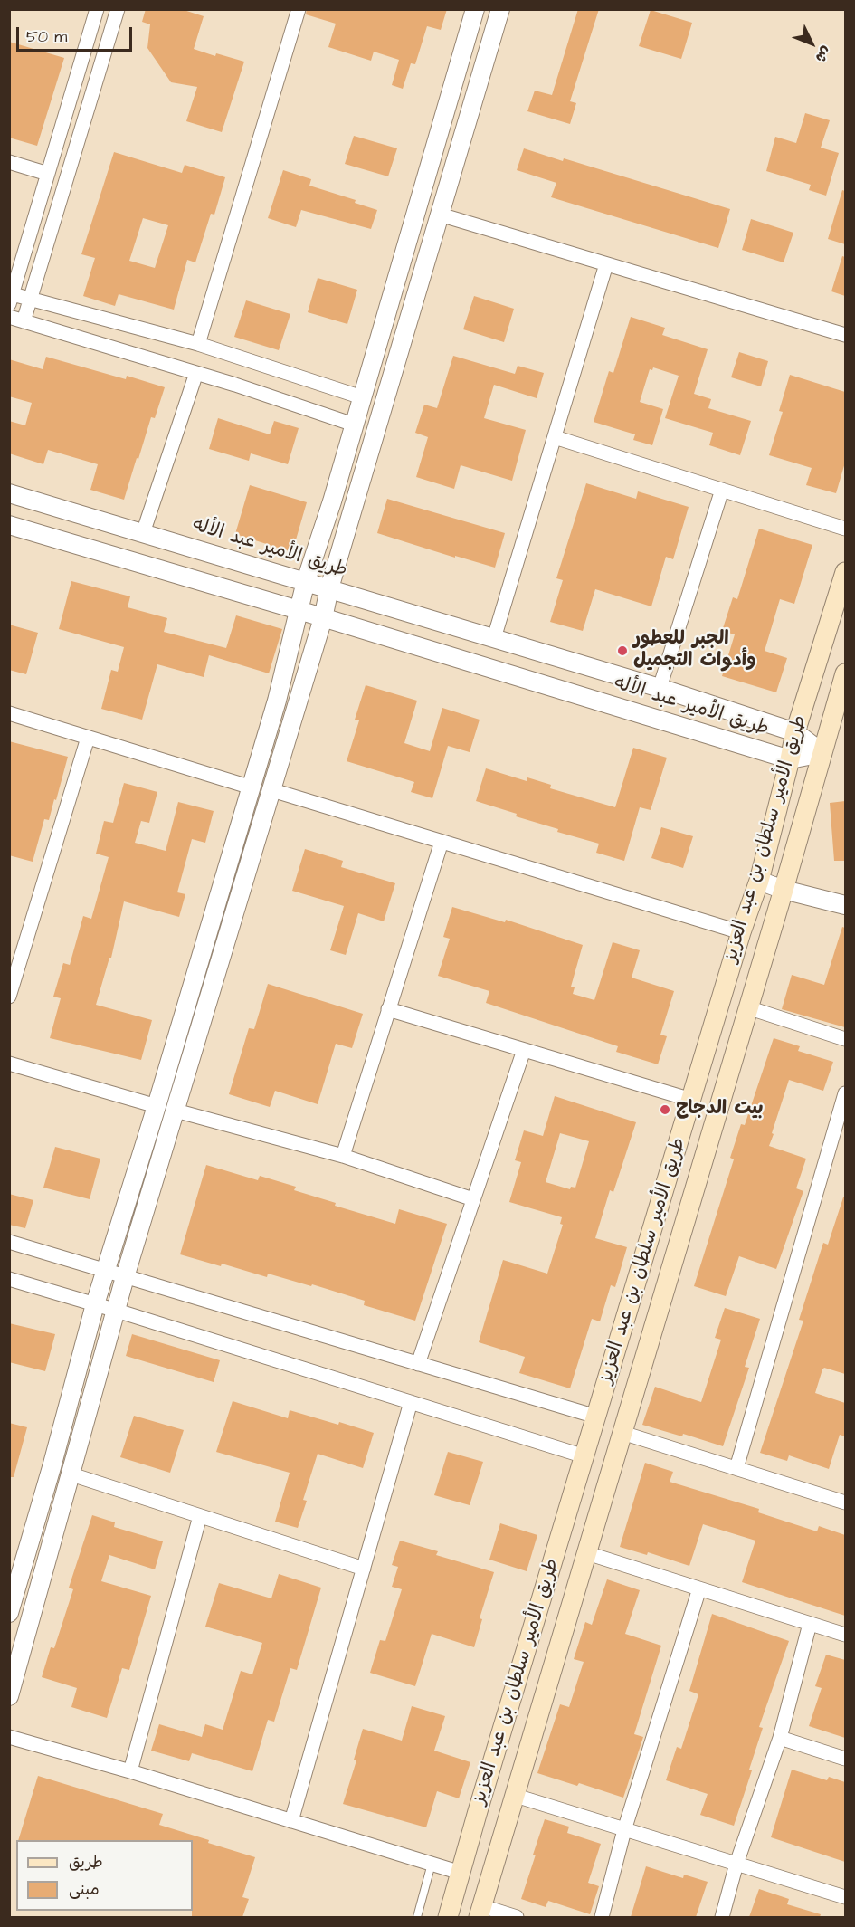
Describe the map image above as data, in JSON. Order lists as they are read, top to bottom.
{
  "streets": {
    "main road": ["طريق الأمير سلطان بن عبد العزيز"],
    "street": ["طريق الأمير عبد الأله"]
  },
  "crossings": [
    ["طريق الأمير عبد الأله", "طريق الأمير سلطان بن عبد العزيز"]
  ],
  "places": ["الجبر للعطور وأدوات التجميل", "بيت الدجاج"],
  "legend": ["طريق", "مبنى"],
  "scale_bar": "50 m",
  "north": "bottom right"
}
